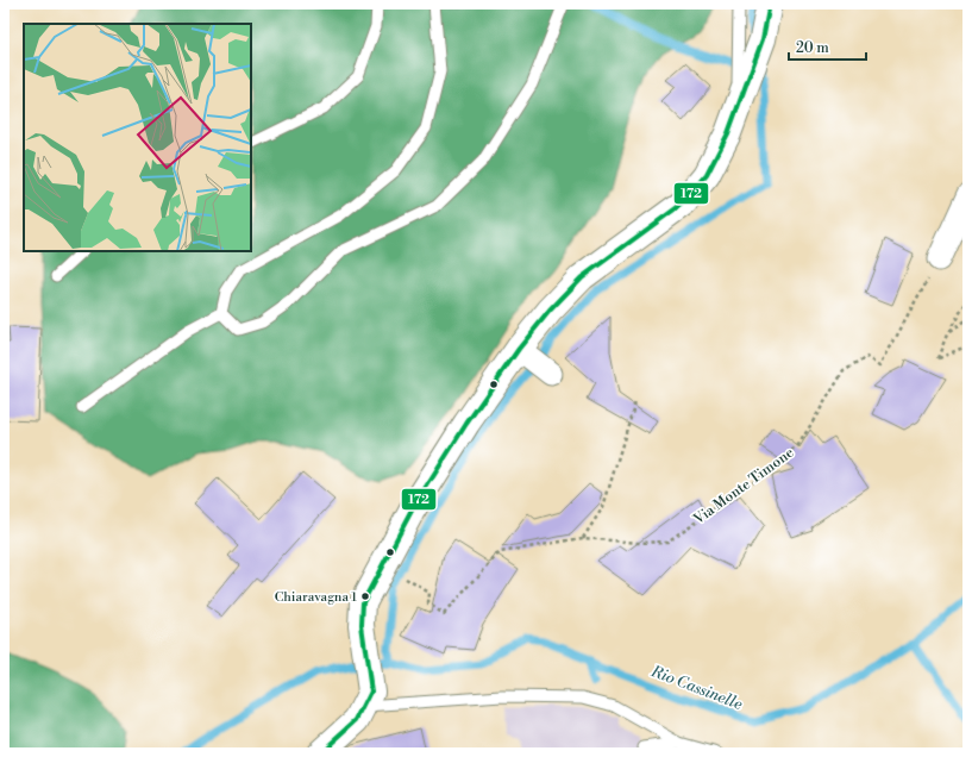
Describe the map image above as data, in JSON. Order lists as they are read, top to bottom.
{
  "streets": {
    "path": ["Via Monte Timone"]
  },
  "water": ["Rio Cassinelle"],
  "places": ["Chiaravagna 1"],
  "lines": ["transit line 172"],
  "scale_bar": "20 m"
}
